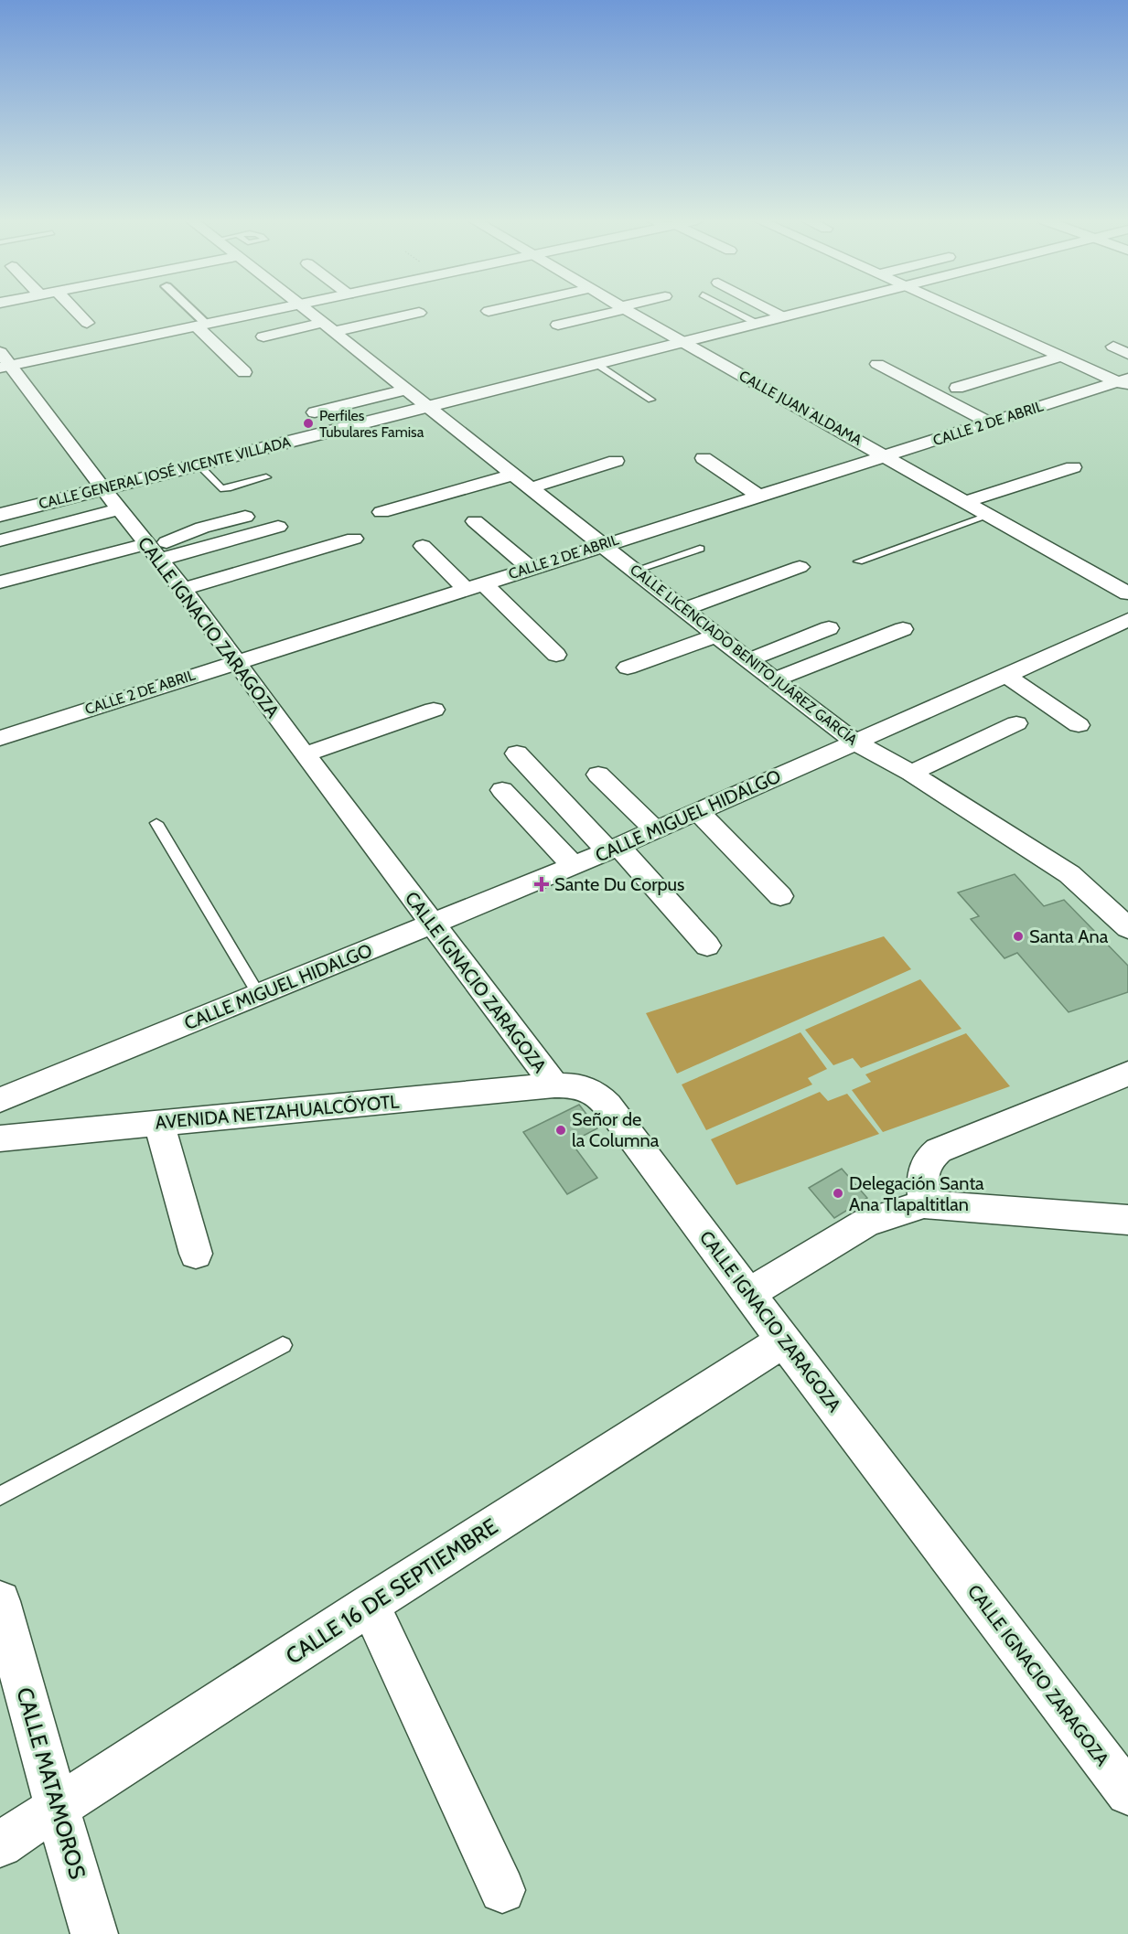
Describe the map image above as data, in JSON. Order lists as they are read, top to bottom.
{
  "streets": {
    "main road": ["CALLE GENERAL JOSÉ VICENTE VILLADA"],
    "street": [
      "CALLE JUAN ALDAMA",
      "CALLE 2 DE ABRIL",
      "CALLE IGNACIO ZARAGOZA",
      "CALLE LICENCIADO BENITO JUÁREZ GARCÍA",
      "CALLE MIGUEL HIDALGO",
      "AVENIDA NETZAHUALCÓYOTL",
      "CALLE 16 DE SEPTIEMBRE",
      "CALLE MATAMOROS"
    ]
  },
  "crossings": [
    ["CALLE JUAN ALDAMA", "CALLE 2 DE ABRIL"],
    ["CALLE JUAN ALDAMA", "CALLE GENERAL JOSÉ VICENTE VILLADA"],
    ["CALLE 2 DE ABRIL", "CALLE IGNACIO ZARAGOZA"],
    ["CALLE 2 DE ABRIL", "CALLE LICENCIADO BENITO JUÁREZ GARCÍA"],
    ["CALLE GENERAL JOSÉ VICENTE VILLADA", "CALLE IGNACIO ZARAGOZA"],
    ["CALLE GENERAL JOSÉ VICENTE VILLADA", "CALLE LICENCIADO BENITO JUÁREZ GARCÍA"],
    ["CALLE IGNACIO ZARAGOZA", "CALLE MIGUEL HIDALGO"],
    ["CALLE IGNACIO ZARAGOZA", "AVENIDA NETZAHUALCÓYOTL"],
    ["CALLE IGNACIO ZARAGOZA", "CALLE 16 DE SEPTIEMBRE"],
    ["CALLE LICENCIADO BENITO JUÁREZ GARCÍA", "CALLE MIGUEL HIDALGO"],
    ["CALLE 16 DE SEPTIEMBRE", "CALLE MATAMOROS"]
  ],
  "places": {
    "other": [
      "Perfiles Tubulares Famisa",
      "Santa Ana",
      "Señor de la Columna",
      "Delegación Santa Ana Tlapaltitlan"
    ],
    "health": ["Sante Du Corpus"]
  }
}
